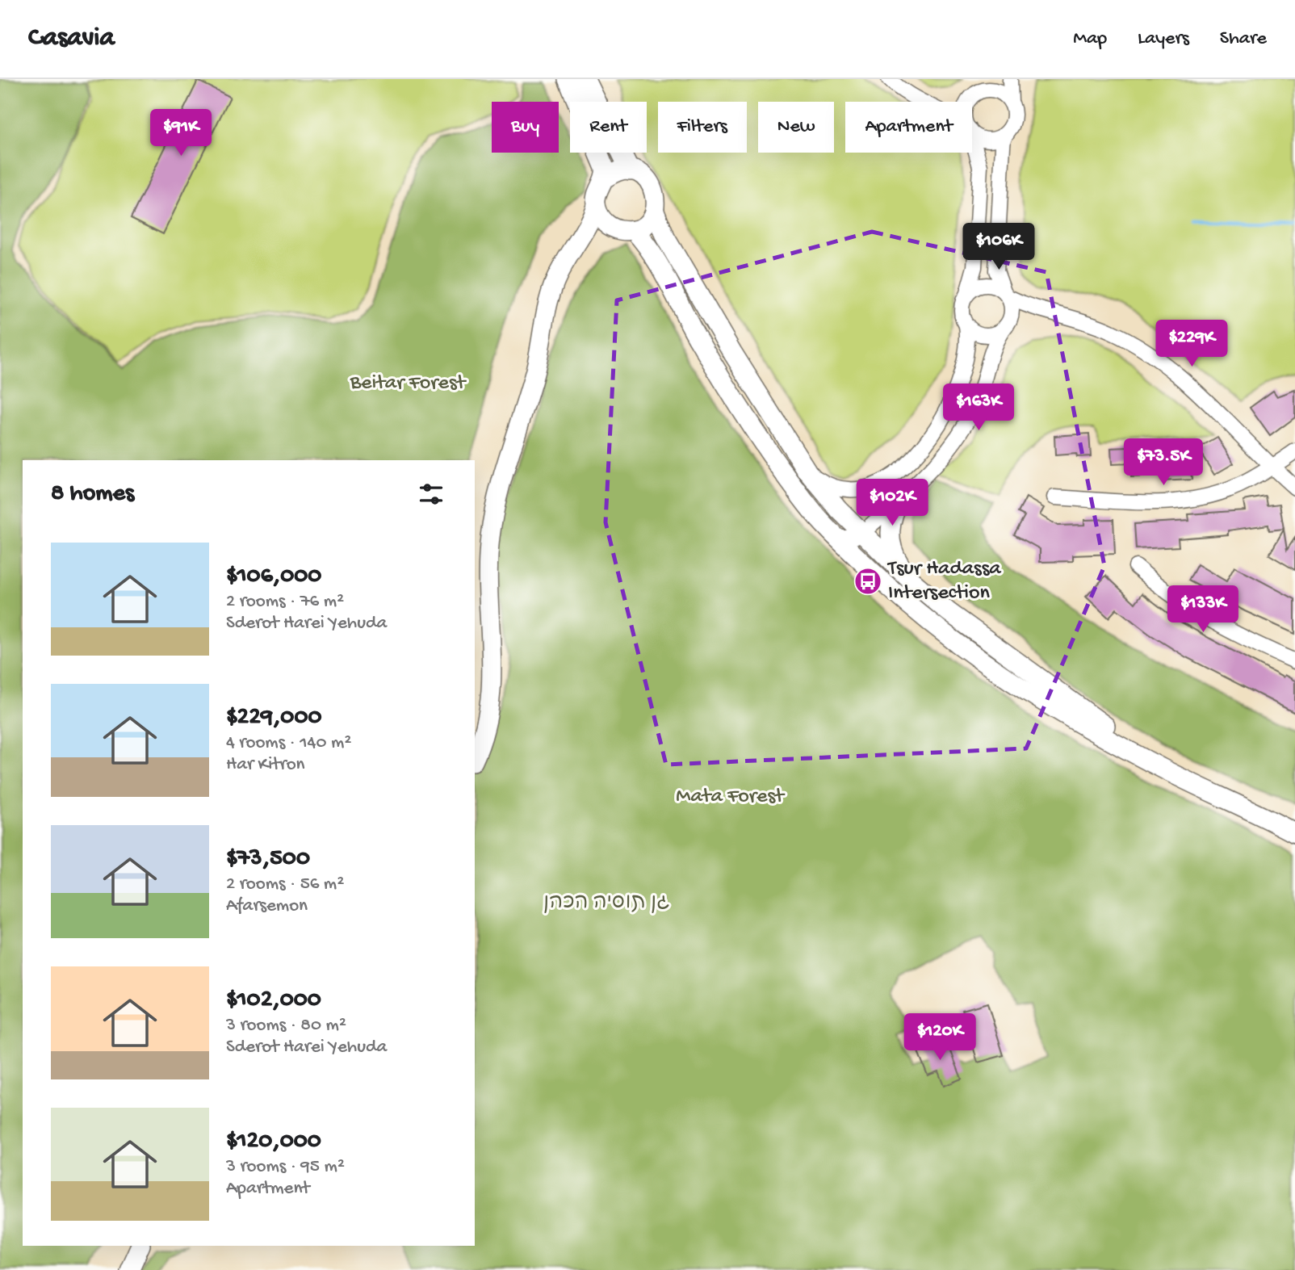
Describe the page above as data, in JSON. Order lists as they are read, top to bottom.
{
  "parks": ["Beitar Forest", "Mata Forest", "גן תוסיה הכהן"],
  "places": {
    "bus stop": ["Tsur Hadassa Intersection"]
  },
  "page": {
    "header": "Casavia",
    "nav": ["Map", "Layers", "Share"],
    "chip": [
      "Buy",
      "Rent",
      "Filters",
      "New",
      "Apartment"
    ],
    "price": [
      "$91K",
      "$106K",
      "$229K",
      "$163K",
      "$73.5K",
      "$102K",
      "$133K",
      "$120K"
    ],
    "heading": "8 homes",
    "list": [
      {
        "name": "$106,000",
        "note": "2 rooms · 76 m² · Sderot Harei Yehuda"
      },
      {
        "name": "$229,000",
        "note": "4 rooms · 140 m² · Har Kitron"
      },
      {
        "name": "$73,500",
        "note": "2 rooms · 56 m² · Afarsemon"
      },
      {
        "name": "$102,000",
        "note": "3 rooms · 80 m² · Sderot Harei Yehuda"
      },
      {
        "name": "$120,000",
        "note": "3 rooms · 95 m² · Apartment"
      }
    ]
  }
}
